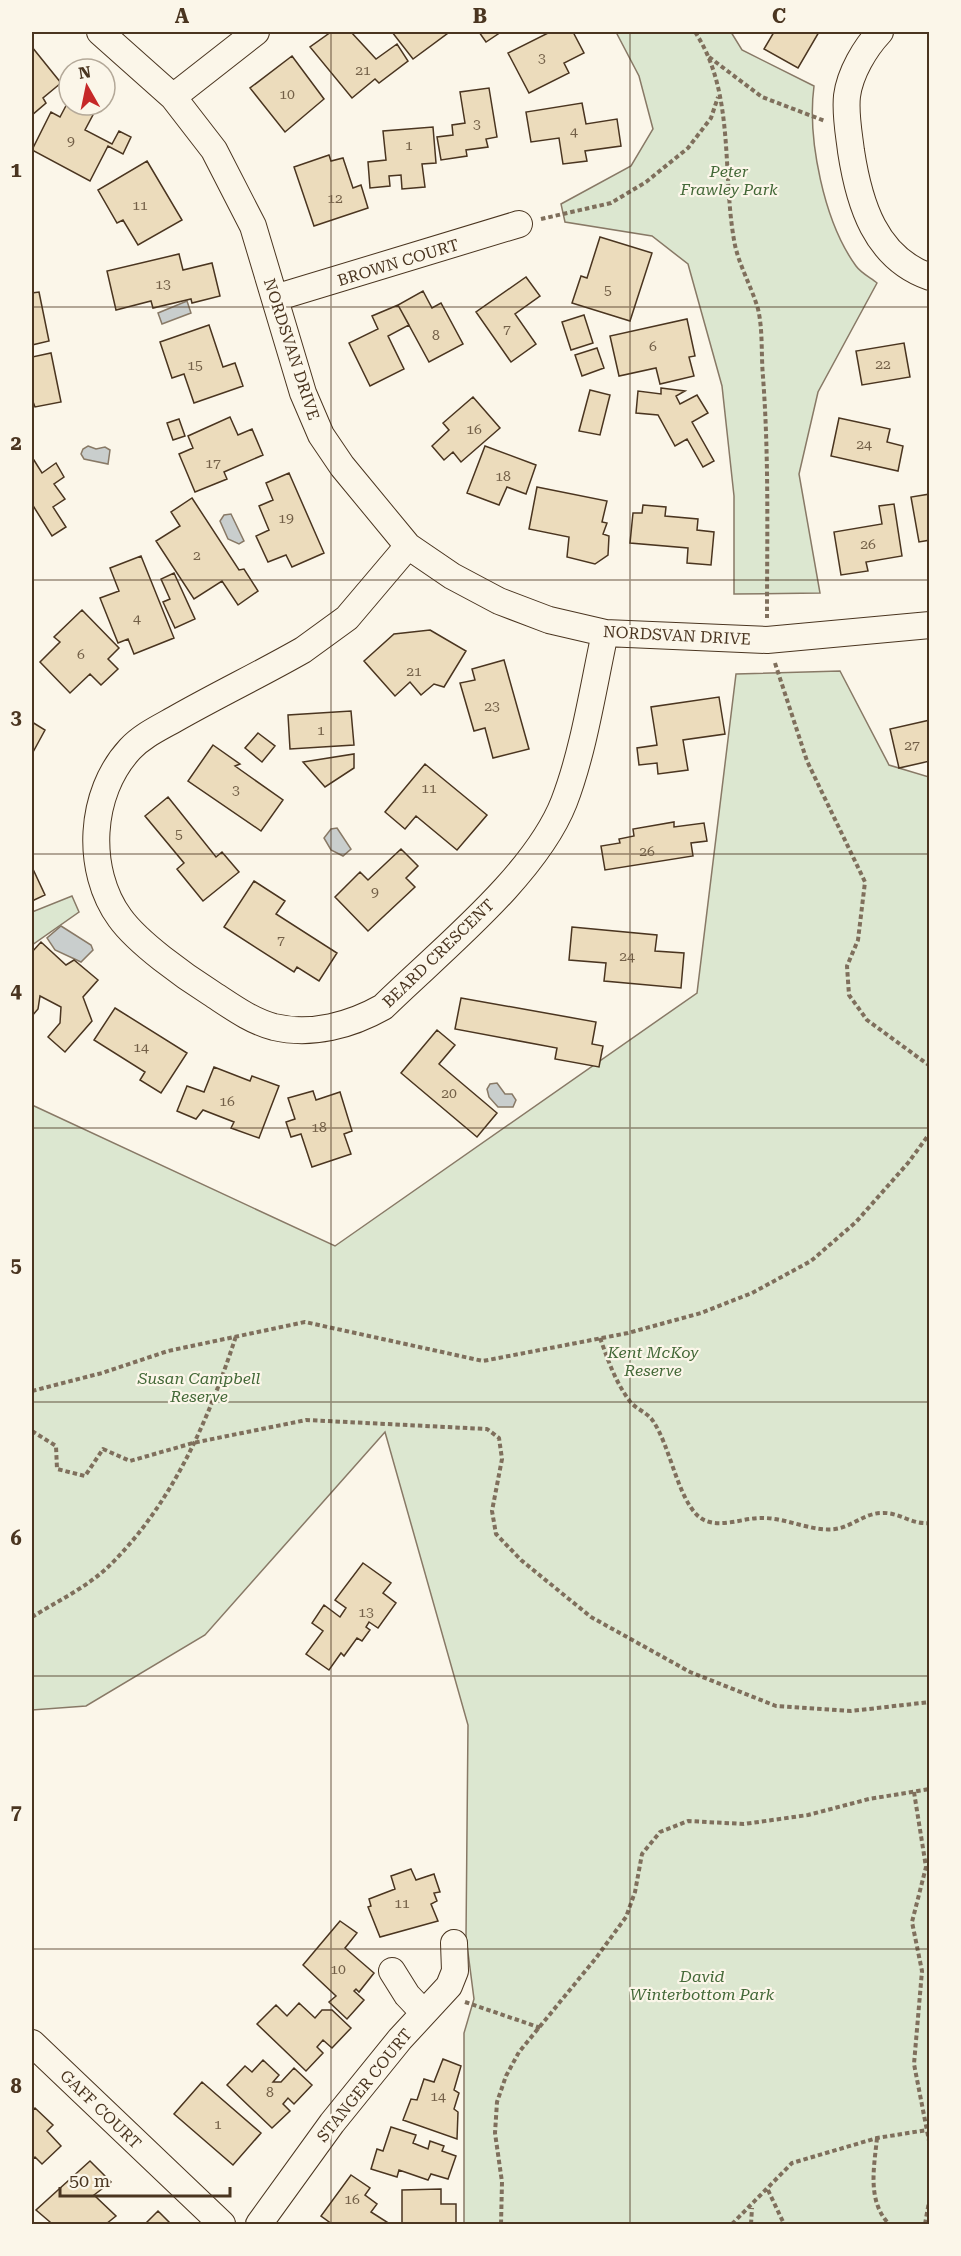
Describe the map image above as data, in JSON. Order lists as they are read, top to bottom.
{
  "streets": {
    "street": [
      "BROWN COURT",
      "NORDSVAN DRIVE",
      "BEARD CRESCENT",
      "STANGER COURT",
      "GAFF COURT"
    ]
  },
  "crossings": [
    ["BROWN COURT", "NORDSVAN DRIVE"],
    ["NORDSVAN DRIVE", "BEARD CRESCENT"]
  ],
  "parks": [
    "Peter Frawley Park",
    "Kent McKoy Reserve",
    "Susan Campbell Reserve",
    "David Winterbottom Park"
  ],
  "house_numbers": [
    "3",
    "21",
    "10",
    "3",
    "4",
    "9",
    "1",
    "12",
    "11",
    "13",
    "5",
    "7",
    "8",
    "6",
    "22",
    "15",
    "16",
    "24",
    "17",
    "18",
    "19",
    "26",
    "2",
    "4",
    "6",
    "21",
    "23",
    "1",
    "27",
    "11",
    "3",
    "5",
    "26",
    "9",
    "7",
    "24",
    "14",
    "20",
    "16",
    "18",
    "13",
    "11",
    "10",
    "8",
    "14",
    "1",
    "16"
  ],
  "scale_bar": "50 m",
  "north": "top",
  "grid": {
    "columns": ["A", "B", "C"],
    "rows": [
      "1",
      "2",
      "3",
      "4",
      "5",
      "6",
      "7",
      "8"
    ]
  }
}
